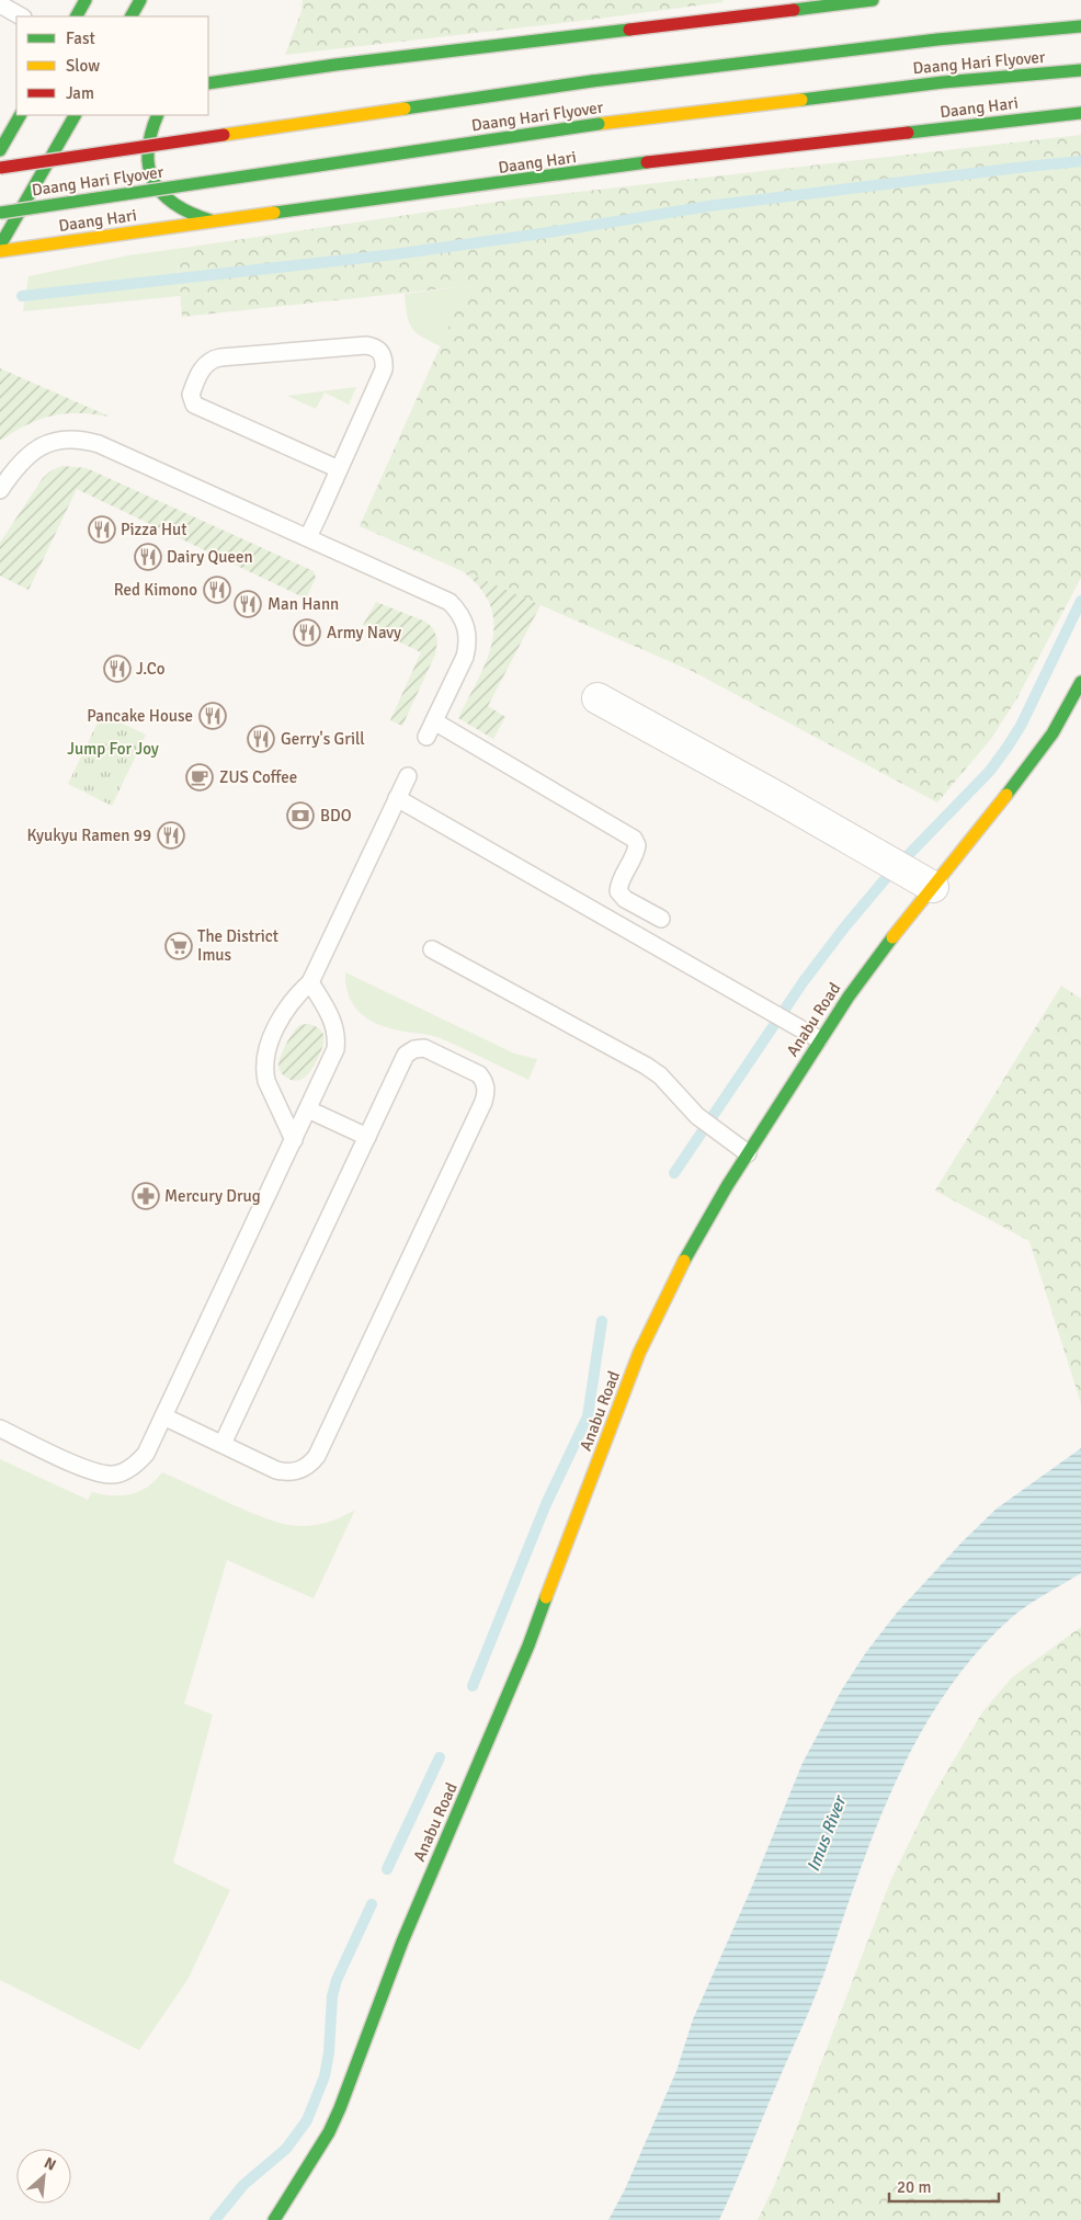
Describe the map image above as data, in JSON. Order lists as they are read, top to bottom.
{
  "streets": {
    "main road": ["Daang Hari Flyover", "Daang Hari", "Anabu Road"]
  },
  "water": ["Imus River"],
  "parks": ["Jump For Joy"],
  "places": {
    "restaurant": [
      "Pizza Hut",
      "Dairy Queen",
      "Red Kimono",
      "Man Hann",
      "Army Navy",
      "J.Co",
      "Pancake House",
      "Gerry's Grill",
      "Kyukyu Ramen 99"
    ],
    "cafe": ["ZUS Coffee"],
    "bank": ["BDO"],
    "supermarket": ["The District Imus"],
    "pharmacy": ["Mercury Drug"]
  },
  "legend": ["Fast", "Slow", "Jam"],
  "scale_bar": "20 m",
  "north": "top right"
}
